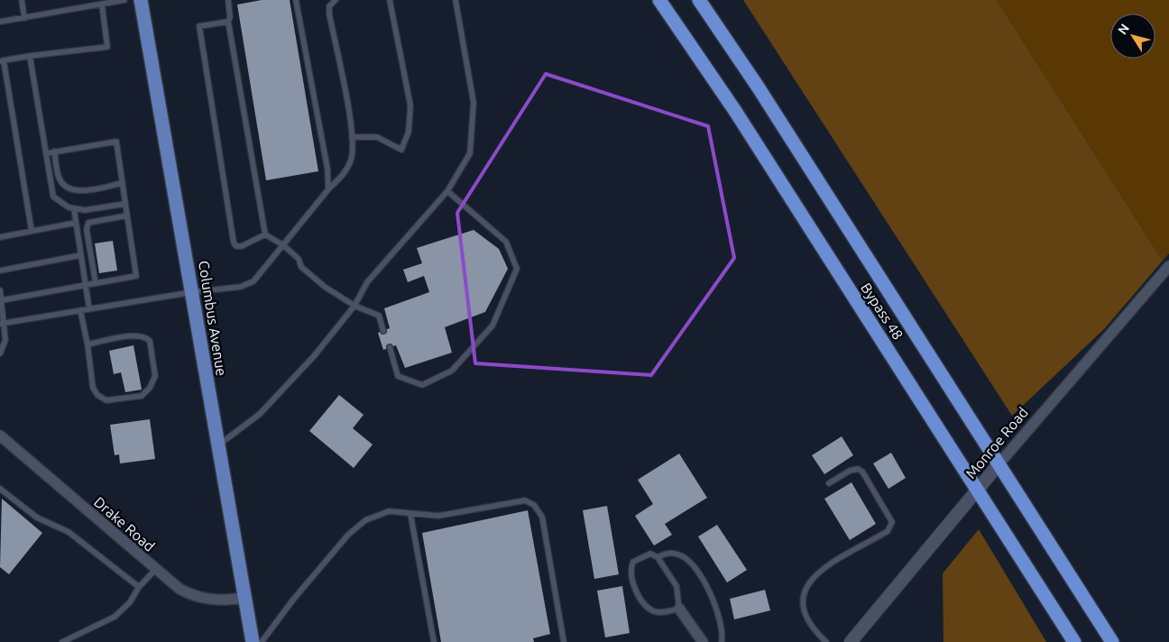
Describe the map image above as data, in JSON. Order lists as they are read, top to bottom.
{
  "streets": {
    "highway": ["Bypass 48"],
    "main road": ["Columbus Avenue"],
    "street": ["Monroe Road", "Drake Road"]
  },
  "crossings": [
    ["Bypass 48", "Monroe Road"],
    ["Columbus Avenue", "Drake Road"]
  ],
  "north": "top left"
}
